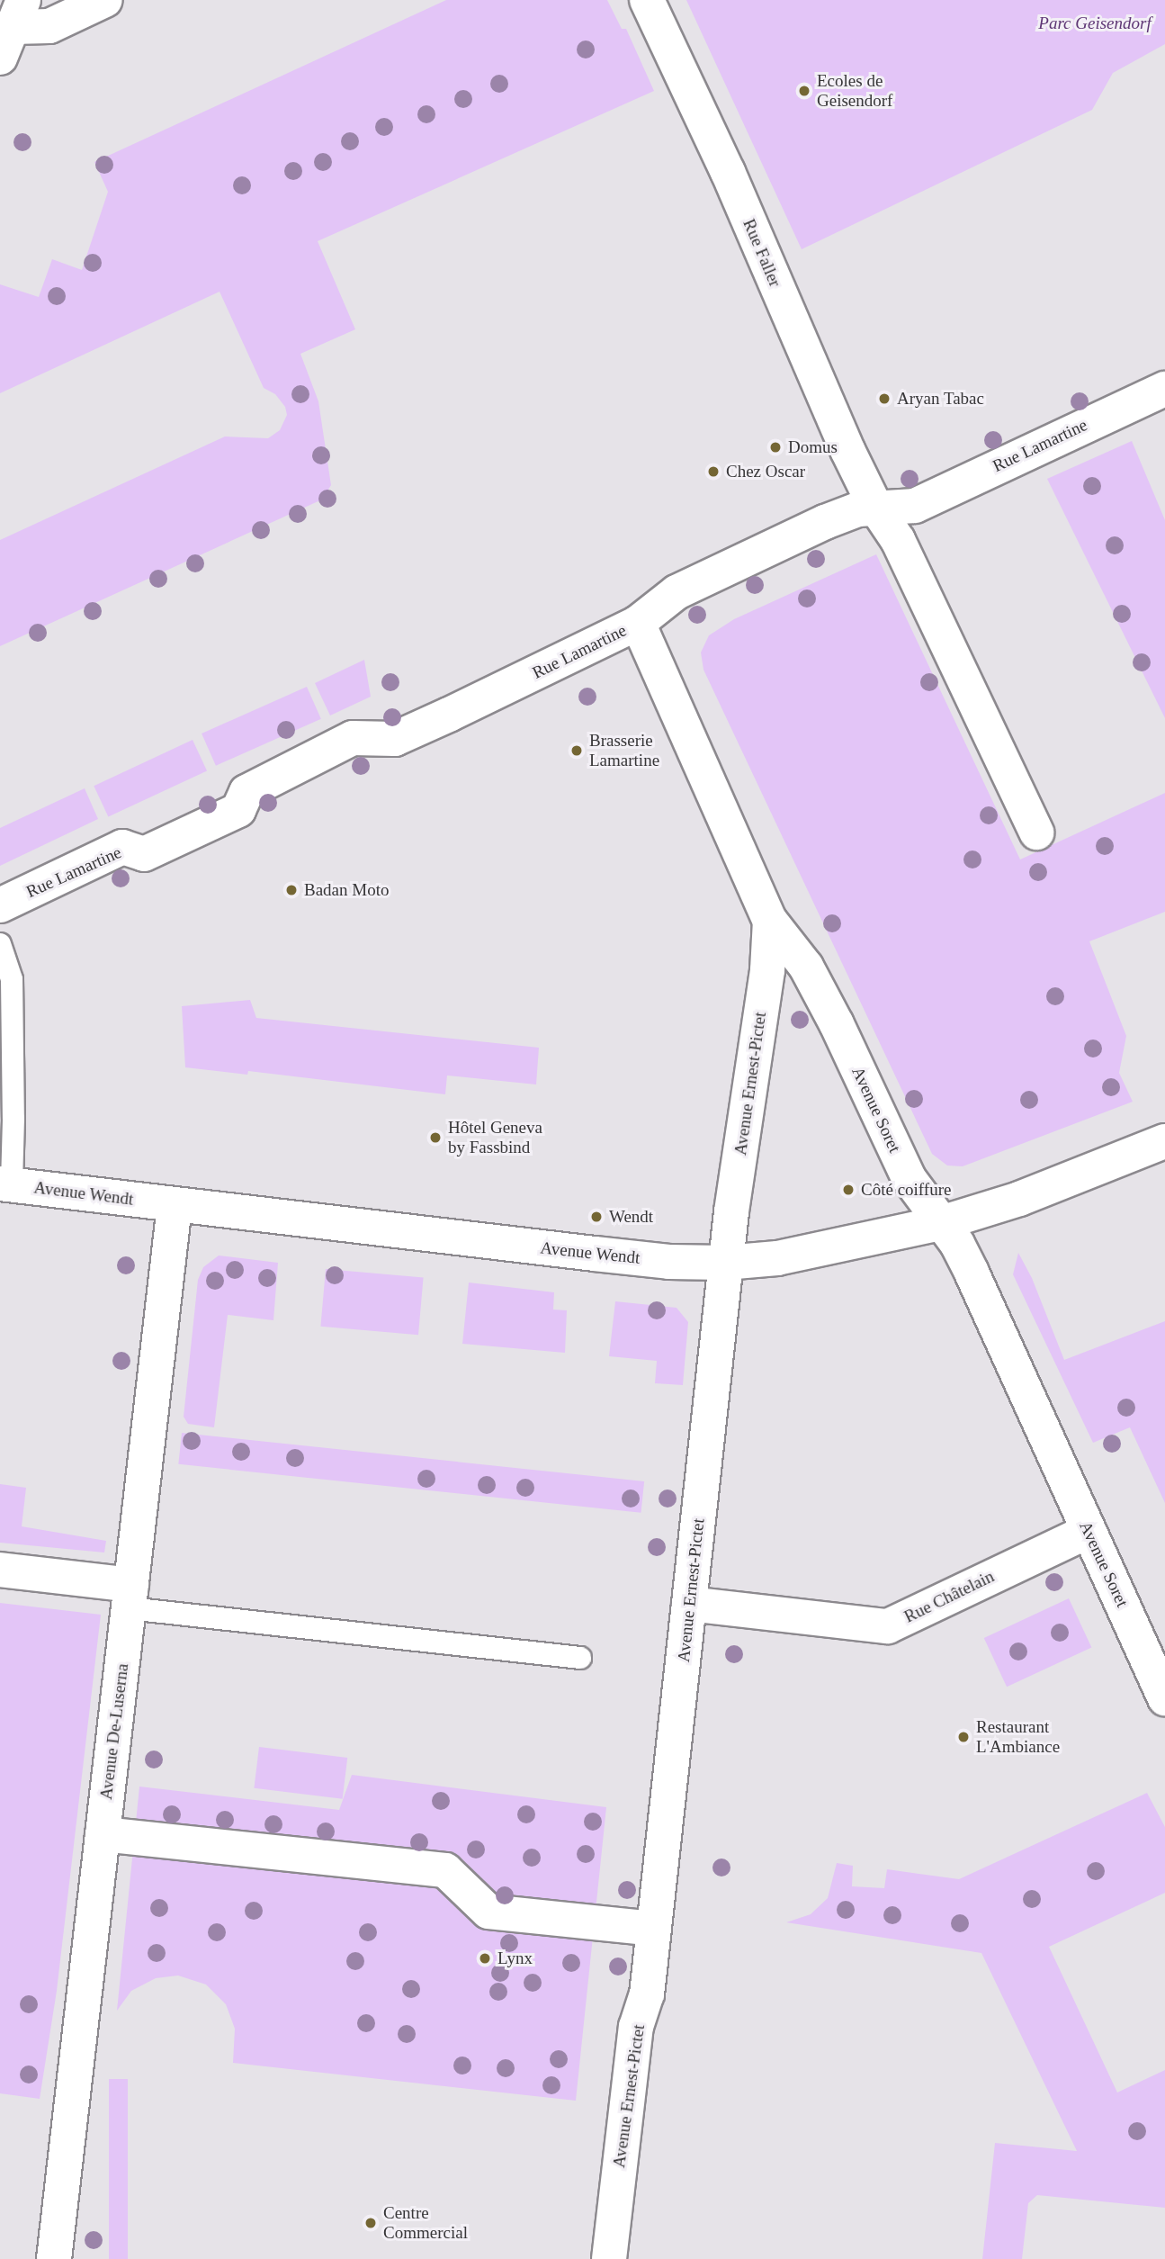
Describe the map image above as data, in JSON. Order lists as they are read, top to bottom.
{
  "streets": {
    "street": [
      "Rue Faller",
      "Rue Lamartine",
      "Avenue Ernest-Pictet",
      "Avenue Soret",
      "Avenue Wendt",
      "Rue Châtelain",
      "Avenue De-Luserna"
    ]
  },
  "crossings": [
    ["Rue Faller", "Rue Lamartine"],
    ["Rue Lamartine", "Avenue Soret"],
    ["Avenue Ernest-Pictet", "Avenue Soret"],
    ["Avenue Ernest-Pictet", "Avenue Wendt"],
    ["Avenue Ernest-Pictet", "Rue Châtelain"],
    ["Avenue Soret", "Avenue Wendt"],
    ["Avenue Soret", "Rue Châtelain"],
    ["Avenue Wendt", "Avenue De-Luserna"]
  ],
  "parks": ["Parc Geisendorf"],
  "places": [
    "Ecoles de Geisendorf",
    "Aryan Tabac",
    "Domus",
    "Chez Oscar",
    "Brasserie Lamartine",
    "Badan Moto",
    "Hôtel Geneva by Fassbind",
    "Côté coiffure",
    "Wendt",
    "Restaurant L'Ambiance",
    "Lynx",
    "Centre Commercial"
  ]
}
